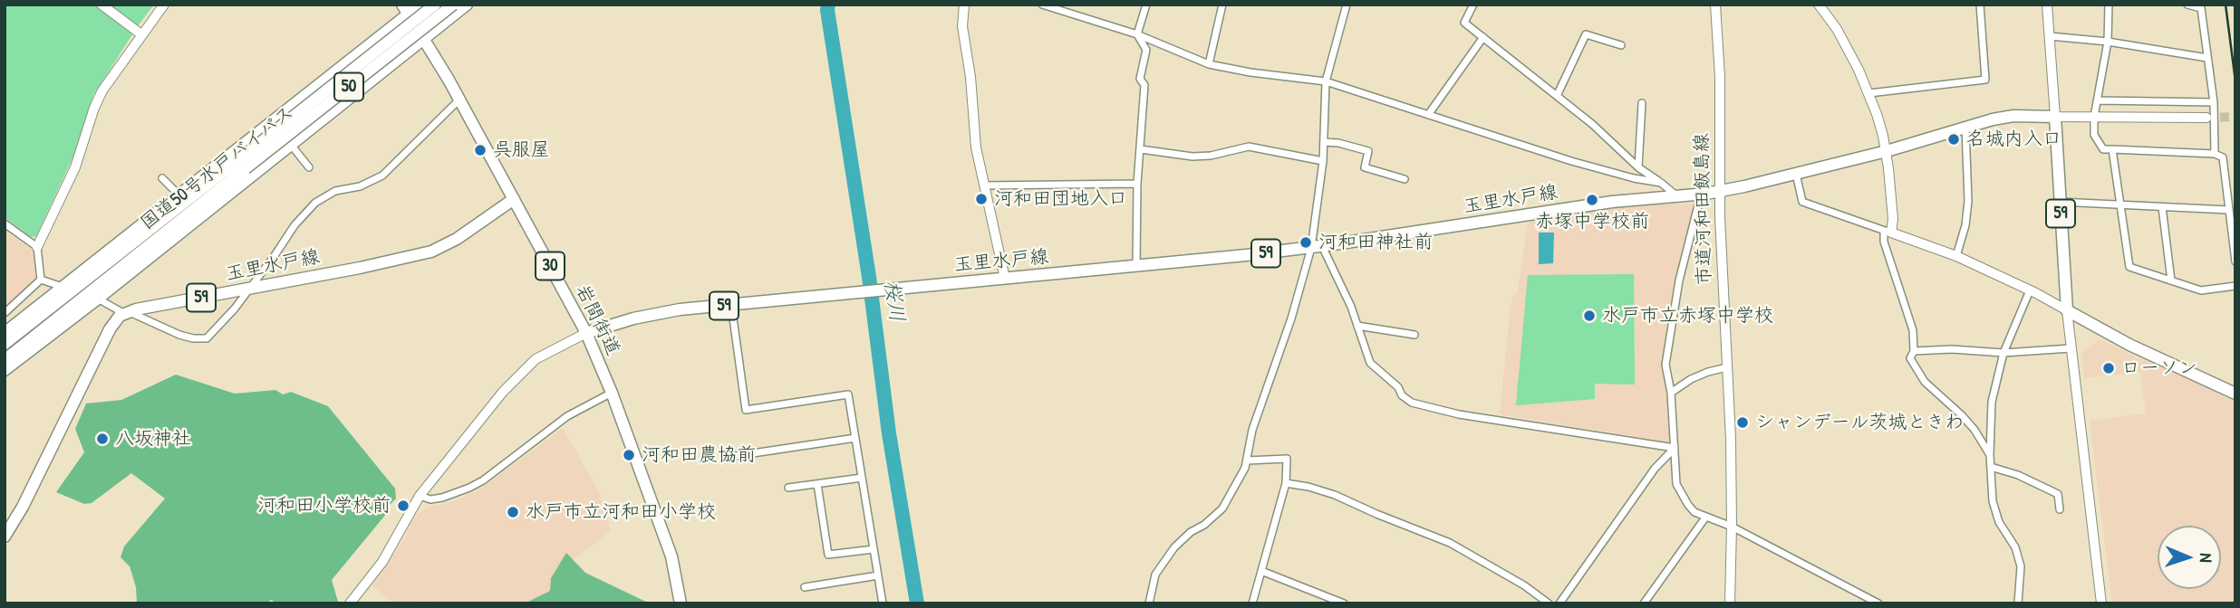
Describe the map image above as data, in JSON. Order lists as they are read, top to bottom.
{
  "streets": {
    "main road": [
      "50",
      "国道50号水戸バイパス",
      "玉里水戸線",
      "59",
      "30",
      "岩間街道"
    ],
    "street": ["市道河和田飯島線"]
  },
  "crossings": [
    ["玉里水戸線", "市道河和田飯島線"],
    ["玉里水戸線", "59"],
    ["玉里水戸線", "岩間街道"]
  ],
  "water": ["桜川"],
  "places": [
    "名城内入口",
    "呉服屋",
    "河和田団地入口",
    "赤塚中学校前",
    "河和田神社前",
    "水戸市立赤塚中学校",
    "ローソン",
    "シャンデール茨城ときわ",
    "八坂神社",
    "河和田農協前",
    "河和田小学校前",
    "水戸市立河和田小学校"
  ],
  "north": "right"
}
